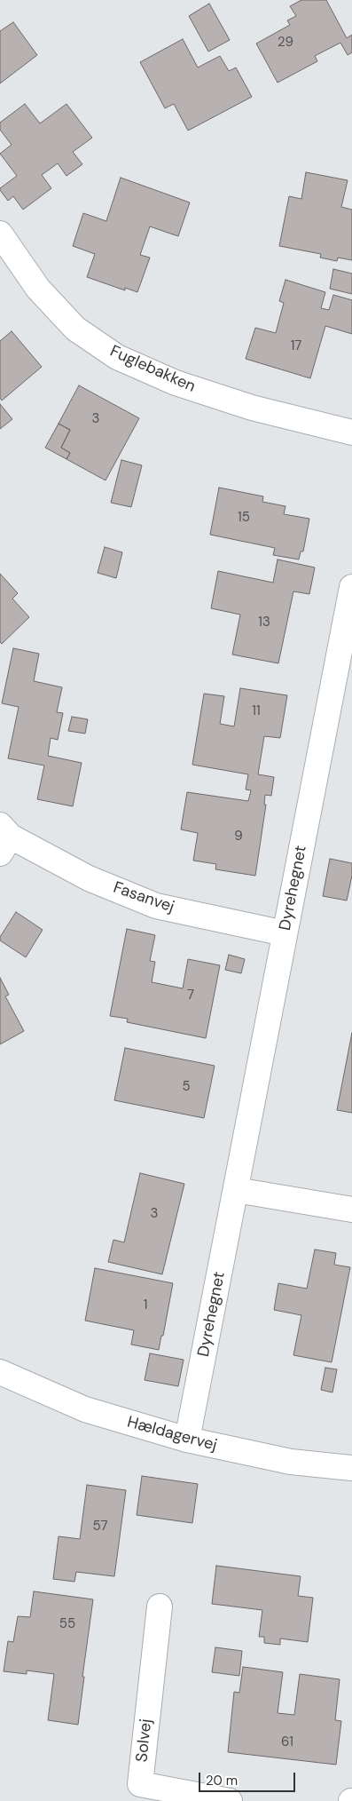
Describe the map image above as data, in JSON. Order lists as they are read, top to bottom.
{
  "streets": {
    "street": [
      "Fuglebakken",
      "Dyrehegnet",
      "Fasanvej",
      "Hældagervej",
      "Solvej"
    ]
  },
  "crossings": [
    ["Dyrehegnet", "Fasanvej"],
    ["Dyrehegnet", "Hældagervej"]
  ],
  "house_numbers": [
    "29",
    "17",
    "3",
    "15",
    "13",
    "11",
    "9",
    "7",
    "5",
    "3",
    "1",
    "57",
    "55",
    "61"
  ],
  "scale_bar": "20 m"
}
